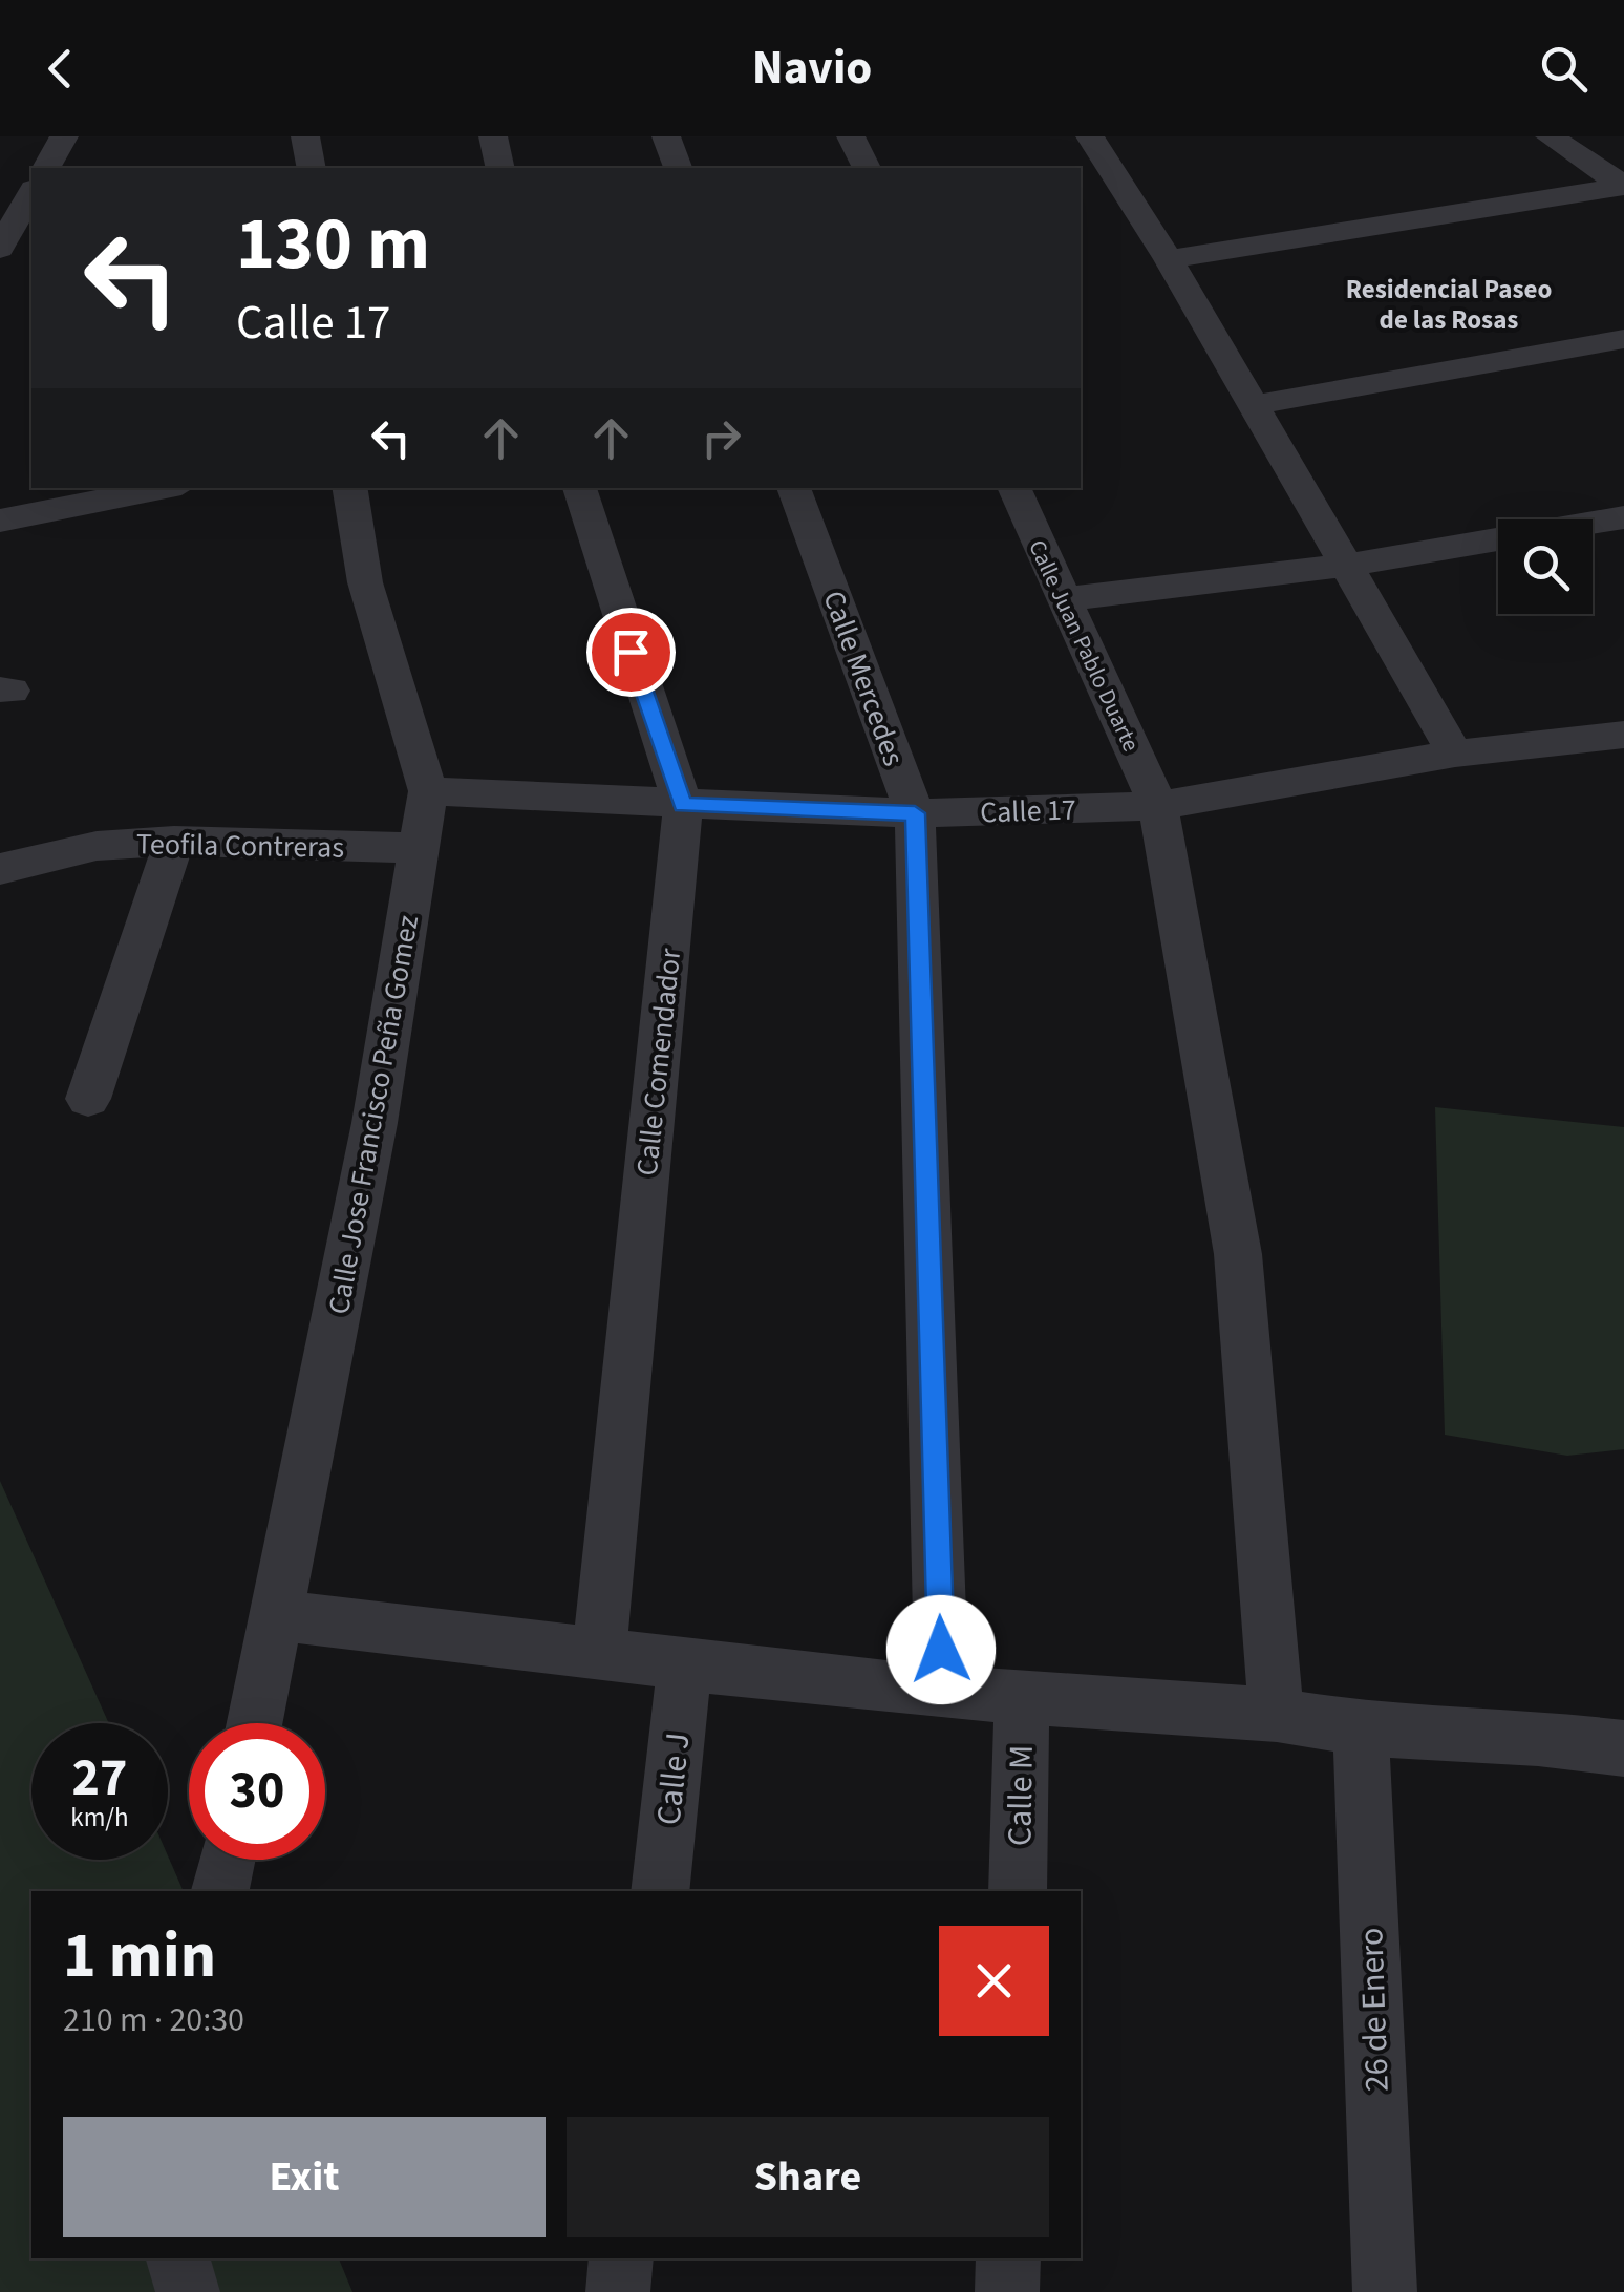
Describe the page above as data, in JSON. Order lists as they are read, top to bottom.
{
  "streets": {
    "street": [
      "Calle Juan Pablo Duarte",
      "Calle Mercedes",
      "Calle 17",
      "Teofila Contreras",
      "Calle Comendador",
      "Calle Jose Francisco Peña Gomez",
      "Calle J",
      "Calle M",
      "26 de Enero"
    ]
  },
  "crossings": [
    ["Calle Juan Pablo Duarte", "Calle 17"],
    ["Calle Mercedes", "Calle 17"],
    ["Calle 17", "Calle Comendador"],
    ["Calle 17", "Calle Jose Francisco Peña Gomez"],
    ["Teofila Contreras", "Calle Jose Francisco Peña Gomez"]
  ],
  "districts": ["Residencial Paseo de las Rosas"],
  "page": {
    "header": "Navio",
    "turn": ["130 m", "Calle 17"],
    "speed": "27 km/h",
    "limit": "30",
    "heading": ["1 min", "210 m · 20:30"],
    "buttons": ["Exit", "Share"]
  }
}
